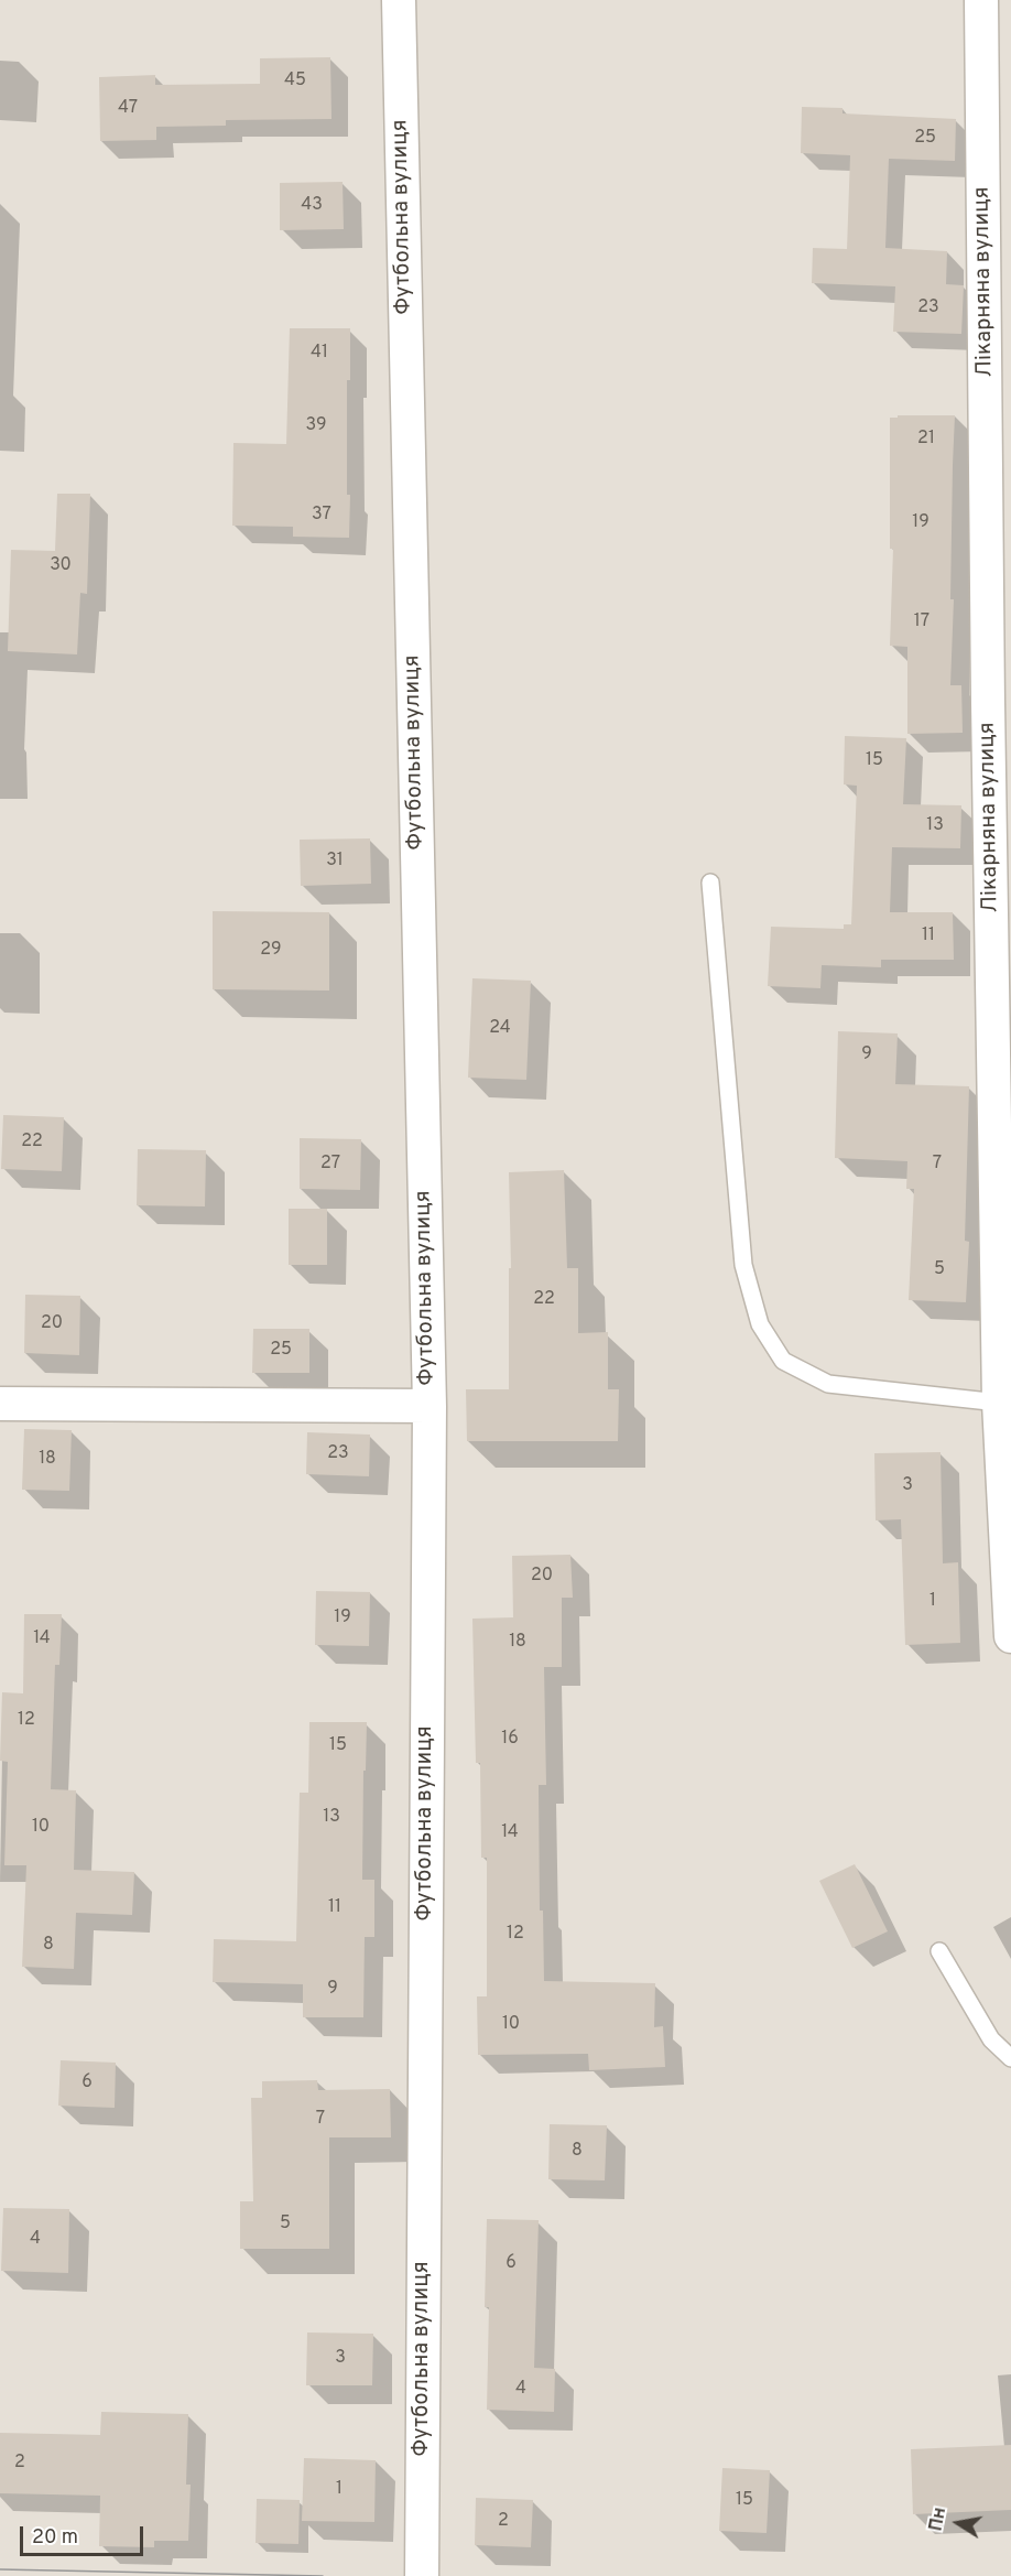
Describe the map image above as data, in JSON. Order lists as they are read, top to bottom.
{
  "streets": {
    "street": ["Футбольна вулиця", "Лікарняна вулиця"]
  },
  "house_numbers": [
    "45",
    "47",
    "25",
    "43",
    "23",
    "41",
    "39",
    "21",
    "37",
    "19",
    "30",
    "17",
    "15",
    "13",
    "31",
    "11",
    "29",
    "24",
    "9",
    "22",
    "27",
    "7",
    "5",
    "22",
    "20",
    "25",
    "23",
    "18",
    "3",
    "20",
    "1",
    "19",
    "14",
    "18",
    "12",
    "16",
    "15",
    "13",
    "10",
    "14",
    "11",
    "12",
    "8",
    "9",
    "10",
    "6",
    "7",
    "8",
    "5",
    "4",
    "6",
    "3",
    "4",
    "2",
    "1",
    "15",
    "2"
  ],
  "scale_bar": "20 m",
  "north": "left"
}
